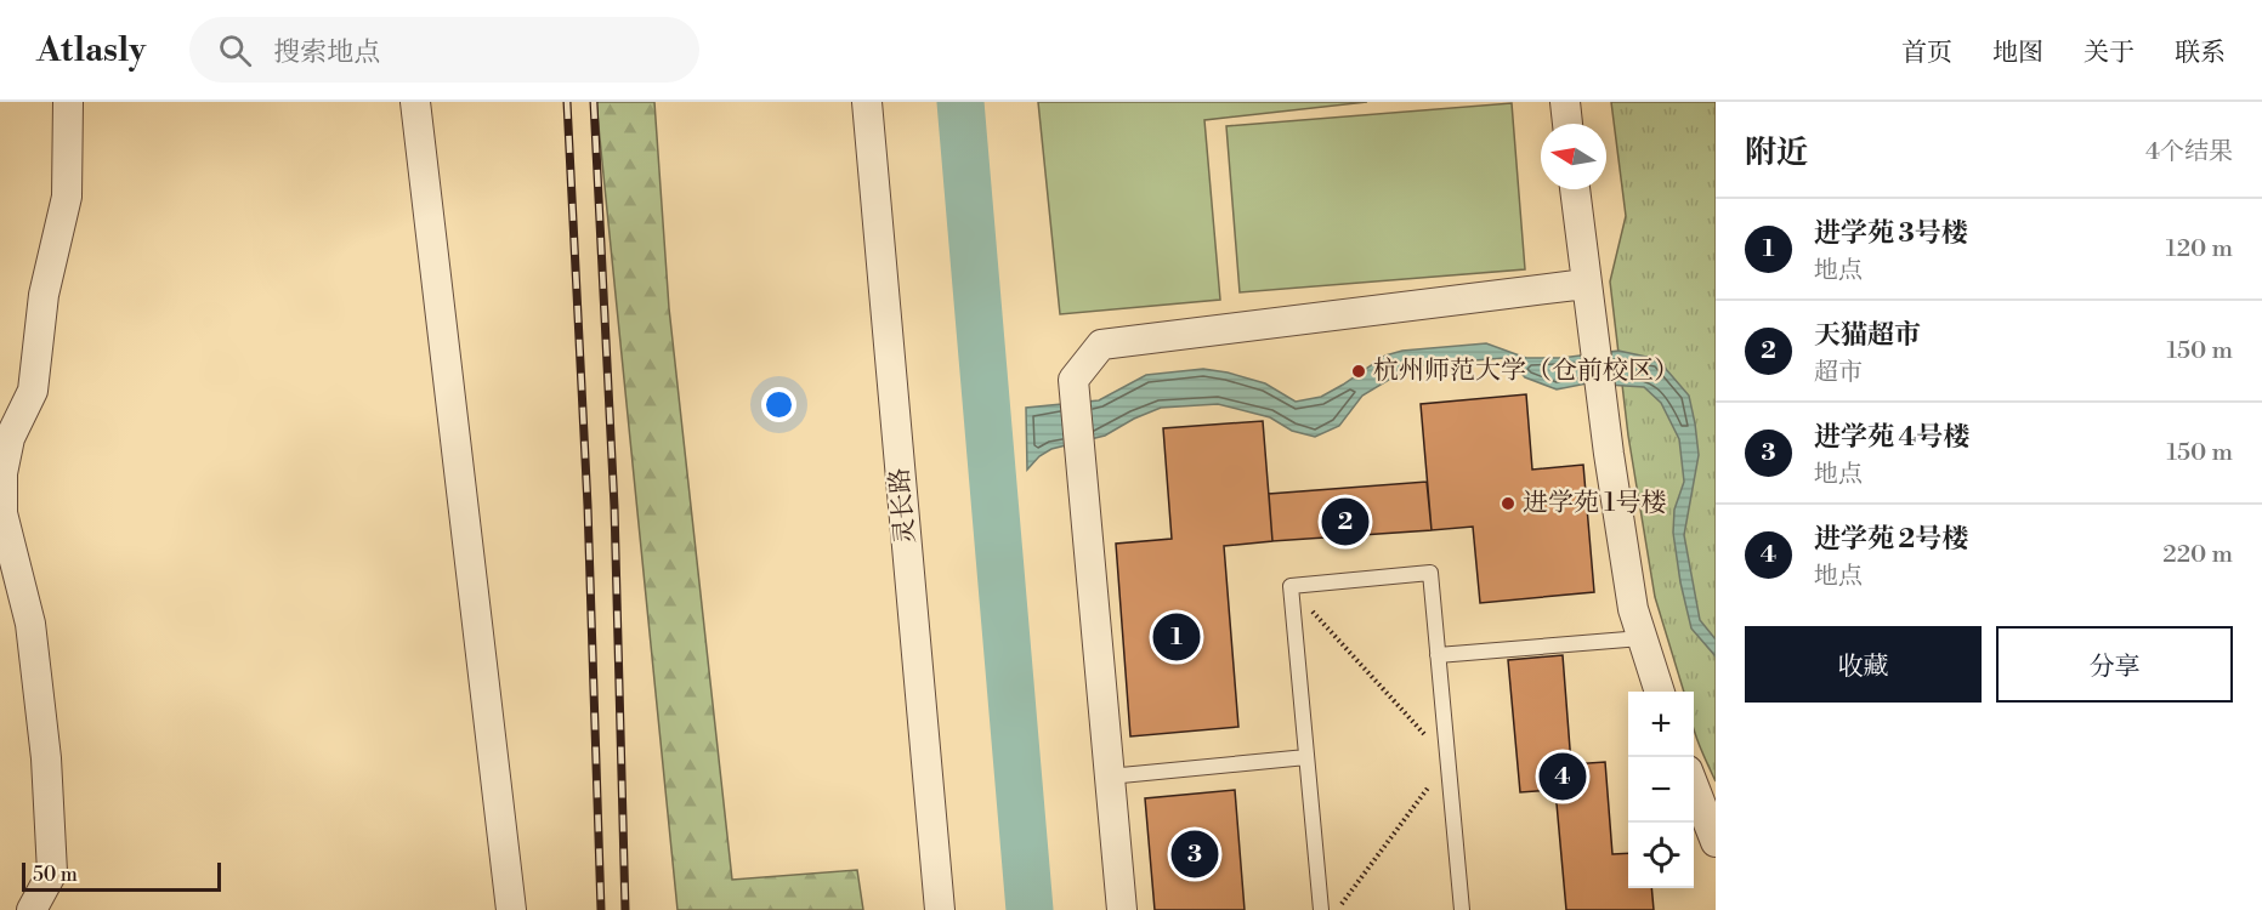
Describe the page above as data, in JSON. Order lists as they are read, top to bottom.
{
  "streets": {
    "street": ["灵长路"]
  },
  "places": ["杭州师范大学（仓前校区）", "进学苑 1号楼"],
  "scale_bar": "50 m",
  "north": "left",
  "page": {
    "header": "Atlasly",
    "search": "搜索地点",
    "nav": [
      "首页",
      "地图",
      "关于",
      "联系"
    ],
    "heading": ["附近", "4个结果"],
    "list": [
      {
        "mark": "1",
        "name": "进学苑 3号楼",
        "note": "地点",
        "value": "120 m"
      },
      {
        "mark": "2",
        "name": "天猫超市",
        "note": "超市",
        "value": "150 m"
      },
      {
        "mark": "3",
        "name": "进学苑 4号楼",
        "note": "地点",
        "value": "150 m"
      },
      {
        "mark": "4",
        "name": "进学苑 2号楼",
        "note": "地点",
        "value": "220 m"
      }
    ],
    "pins": [
      "2",
      "1",
      "4",
      "3"
    ],
    "buttons": ["收藏", "分享"],
    "map_buttons": ["+", "−"],
    "scale": "50 m"
  }
}
